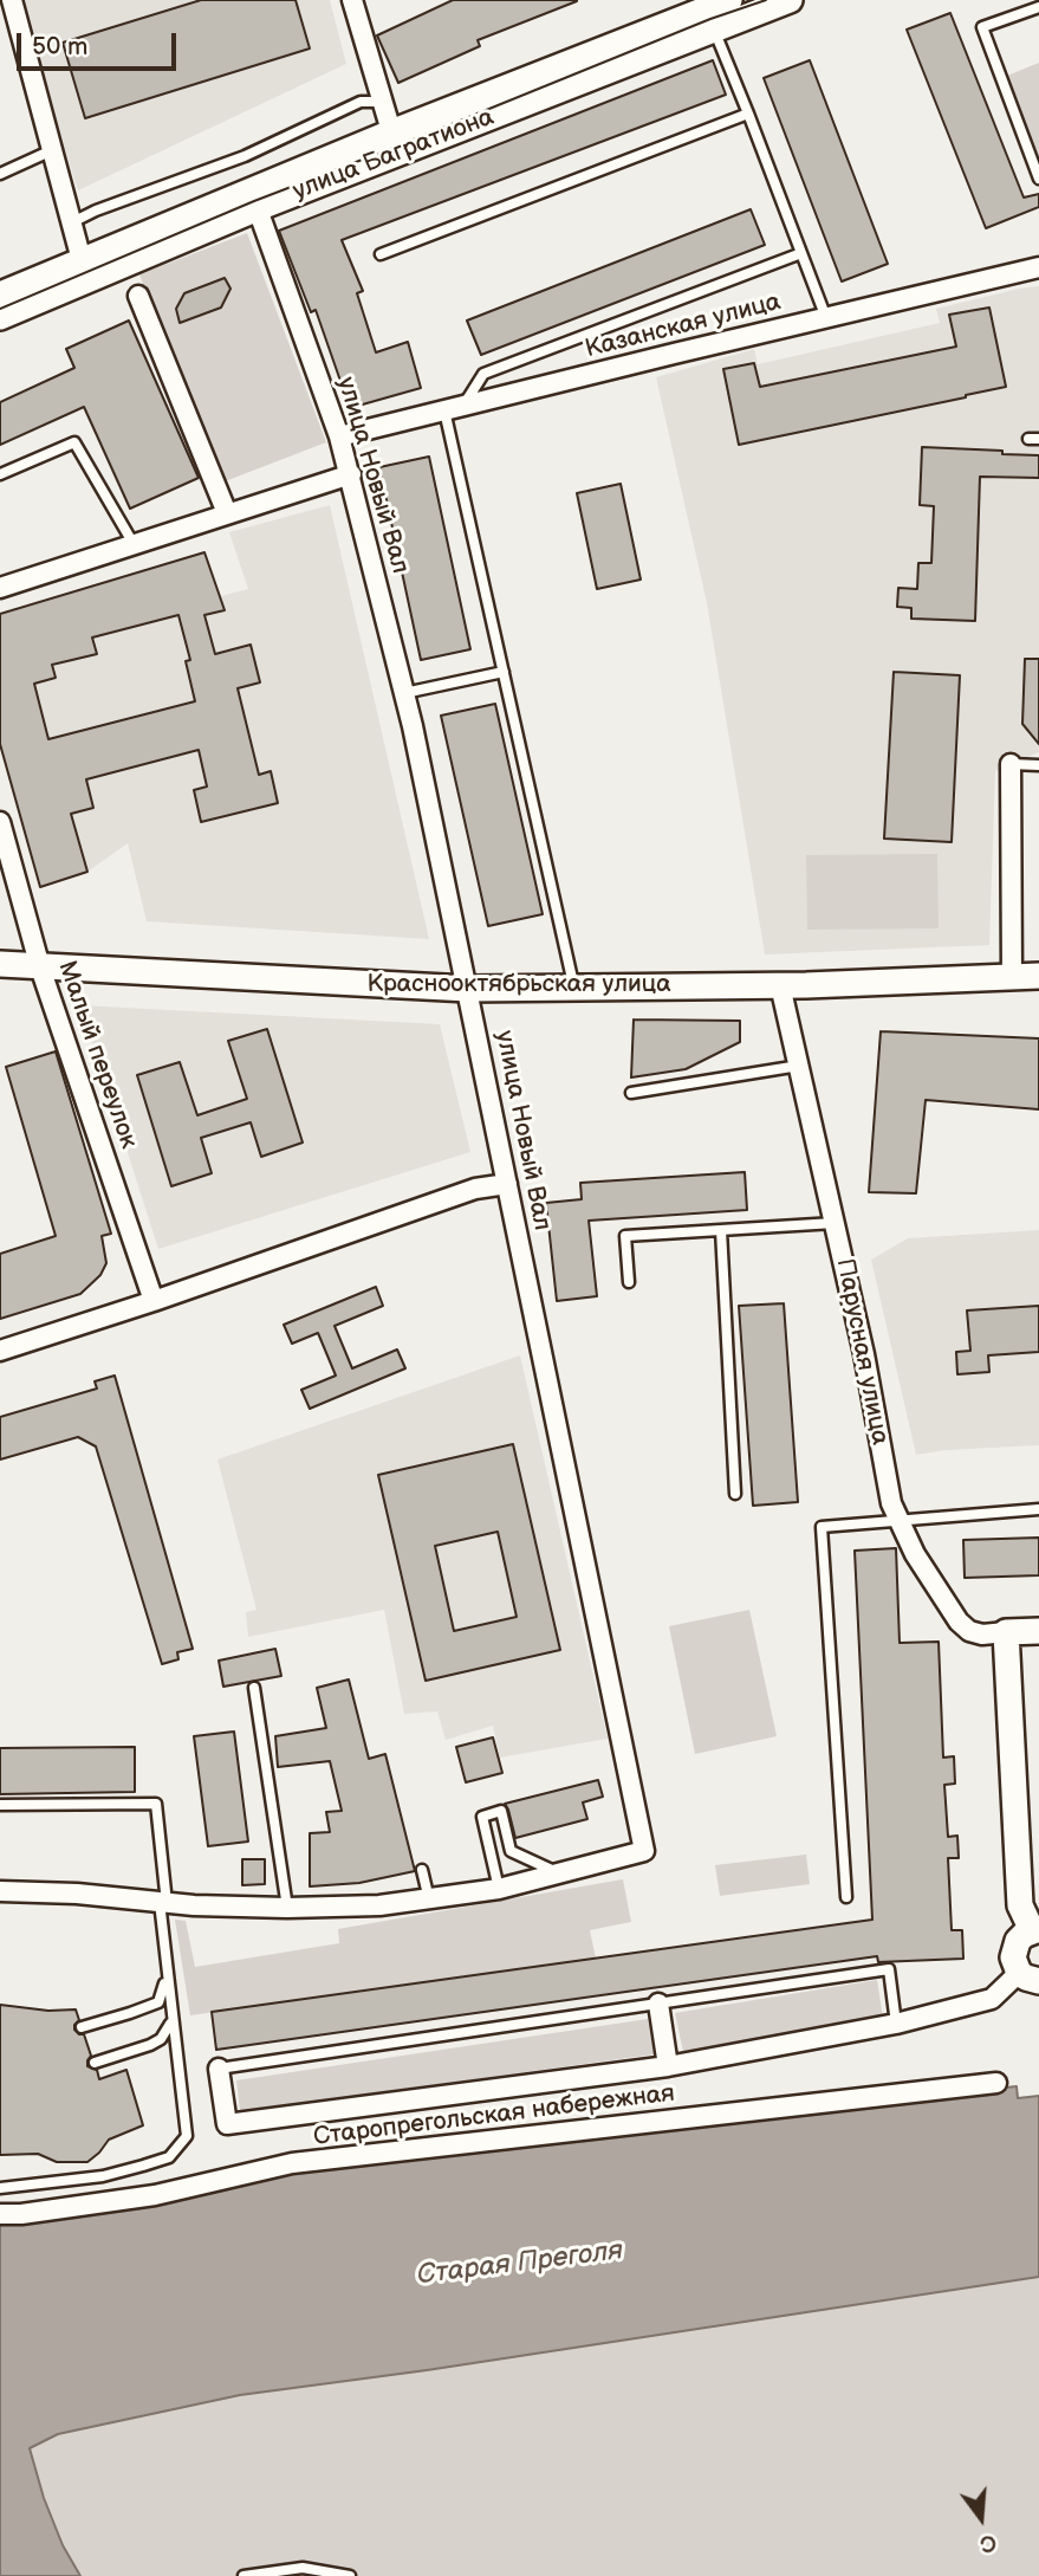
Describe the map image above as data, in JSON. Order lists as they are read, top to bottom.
{
  "streets": {
    "street": [
      "улица Багратиона",
      "Казанская улица",
      "улица Новый Вал",
      "Краснооктябрьская улица",
      "Малый переулок",
      "Парусная улица",
      "Старопрегольская набережная"
    ]
  },
  "crossings": [
    ["улица Багратиона", "улица Новый Вал"],
    ["Казанская улица", "улица Новый Вал"],
    ["улица Новый Вал", "Краснооктябрьская улица"],
    ["Краснооктябрьская улица", "Малый переулок"],
    ["Краснооктябрьская улица", "Парусная улица"]
  ],
  "water": ["Старая Преголя"],
  "scale_bar": "50 m",
  "north": "bottom"
}
